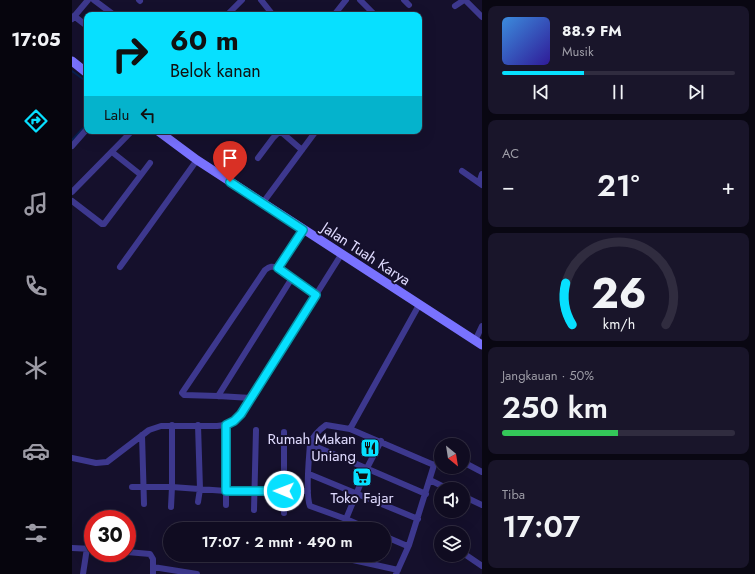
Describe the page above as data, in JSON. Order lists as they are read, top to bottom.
{
  "streets": {
    "main road": ["Jalan Tuah Karya"]
  },
  "places": {
    "restaurant": ["Rumah Makan Uniang"],
    "supermarket": ["Toko Fajar"]
  },
  "north": "bottom right",
  "page": {
    "tabs": "17:05",
    "turn": ["60 m", "Belok kanan"],
    "song": ["88.9 FM", "Musik"],
    "then": "Lalu",
    "tile": [
      "AC",
      ["Jangkauan · 50%", "250 km"],
      ["Tiba", "17:07"]
    ],
    "heat": ["−", "21°", "+"],
    "limit": "30",
    "trip": "17:07 · 2 mnt · 490 m",
    "gauge": ["26", "km/h"]
  }
}
